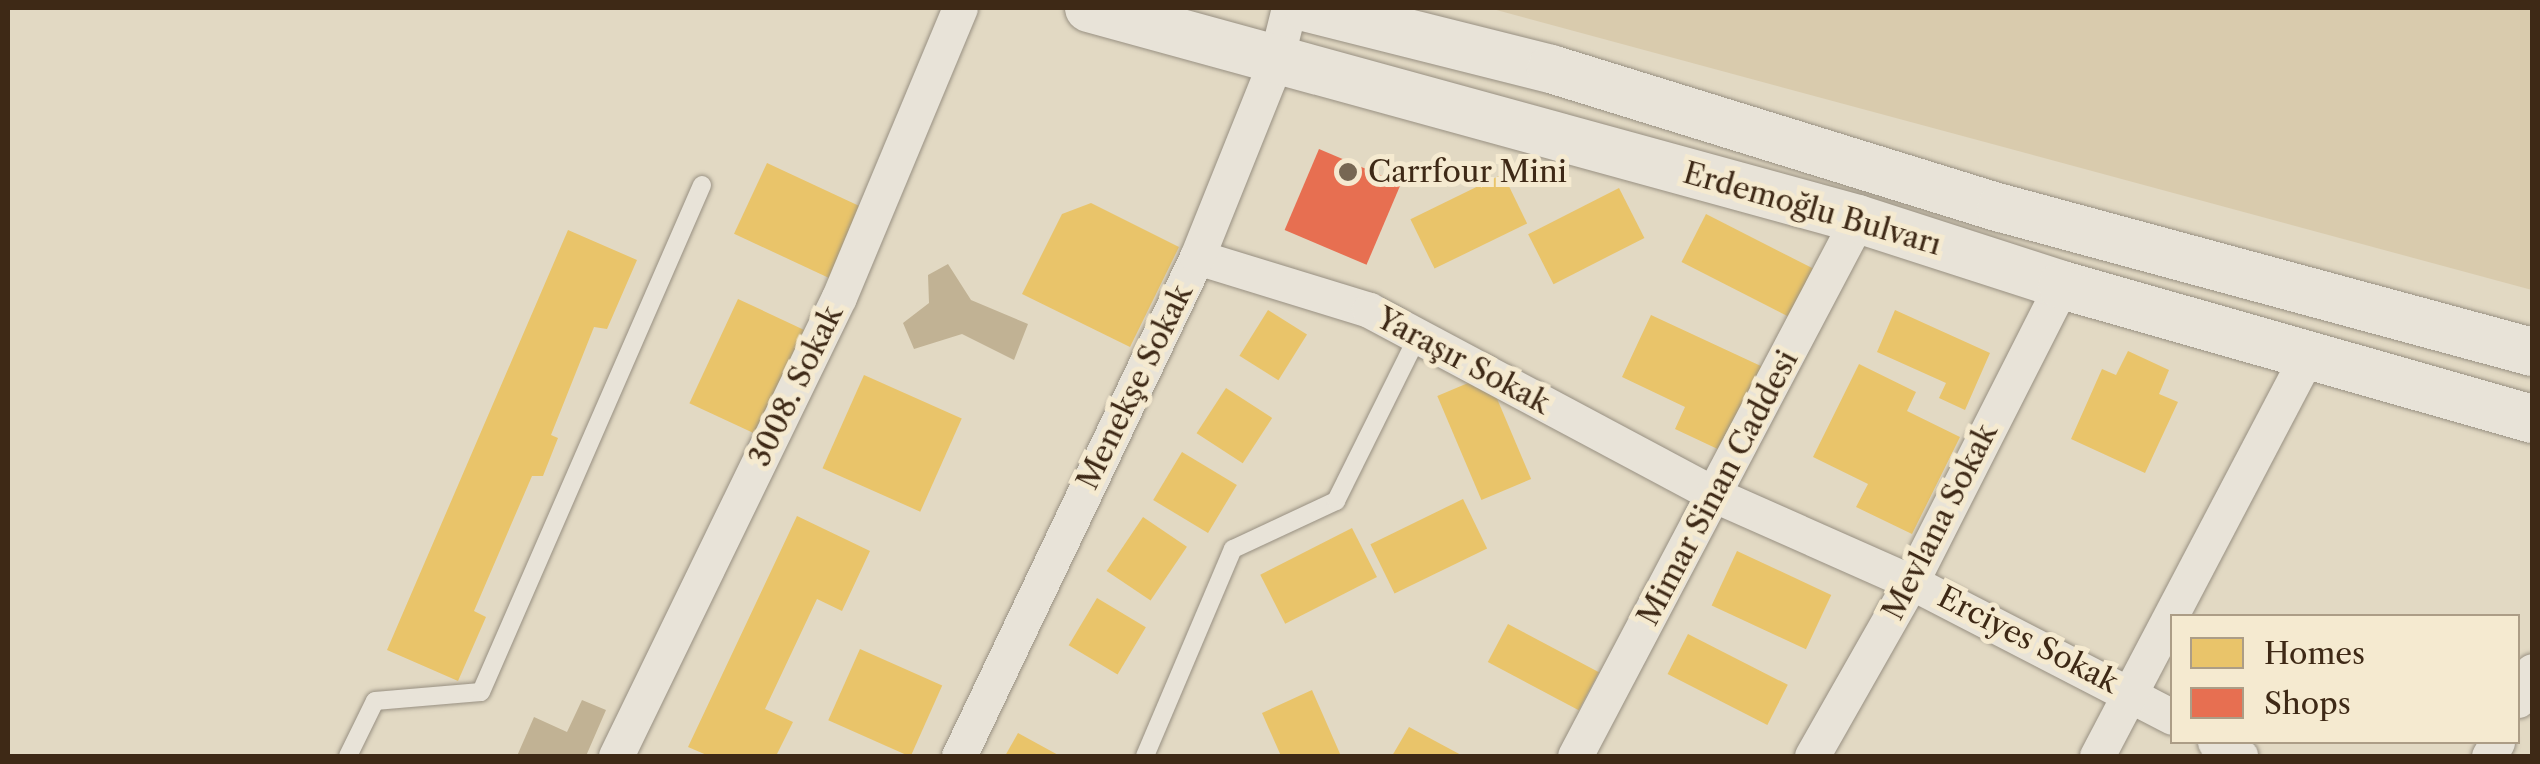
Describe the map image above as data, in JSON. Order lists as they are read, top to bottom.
{
  "streets": {
    "main road": ["Erdemoğlu Bulvarı"],
    "street": [
      "Yaraşır Sokak",
      "3008. Sokak",
      "Menekşe Sokak",
      "Mimar Sinan Caddesi",
      "Mevlana Sokak",
      "Erciyes Sokak"
    ]
  },
  "crossings": [
    ["Erdemoğlu Bulvarı", "Menekşe Sokak"],
    ["Erdemoğlu Bulvarı", "Mimar Sinan Caddesi"],
    ["Erdemoğlu Bulvarı", "Mevlana Sokak"],
    ["Yaraşır Sokak", "Menekşe Sokak"],
    ["Yaraşır Sokak", "Mimar Sinan Caddesi"],
    ["Yaraşır Sokak", "Erciyes Sokak"],
    ["Mimar Sinan Caddesi", "Erciyes Sokak"],
    ["Mevlana Sokak", "Erciyes Sokak"]
  ],
  "places": ["Carrfour Mini"],
  "legend": ["Homes", "Shops"]
}
